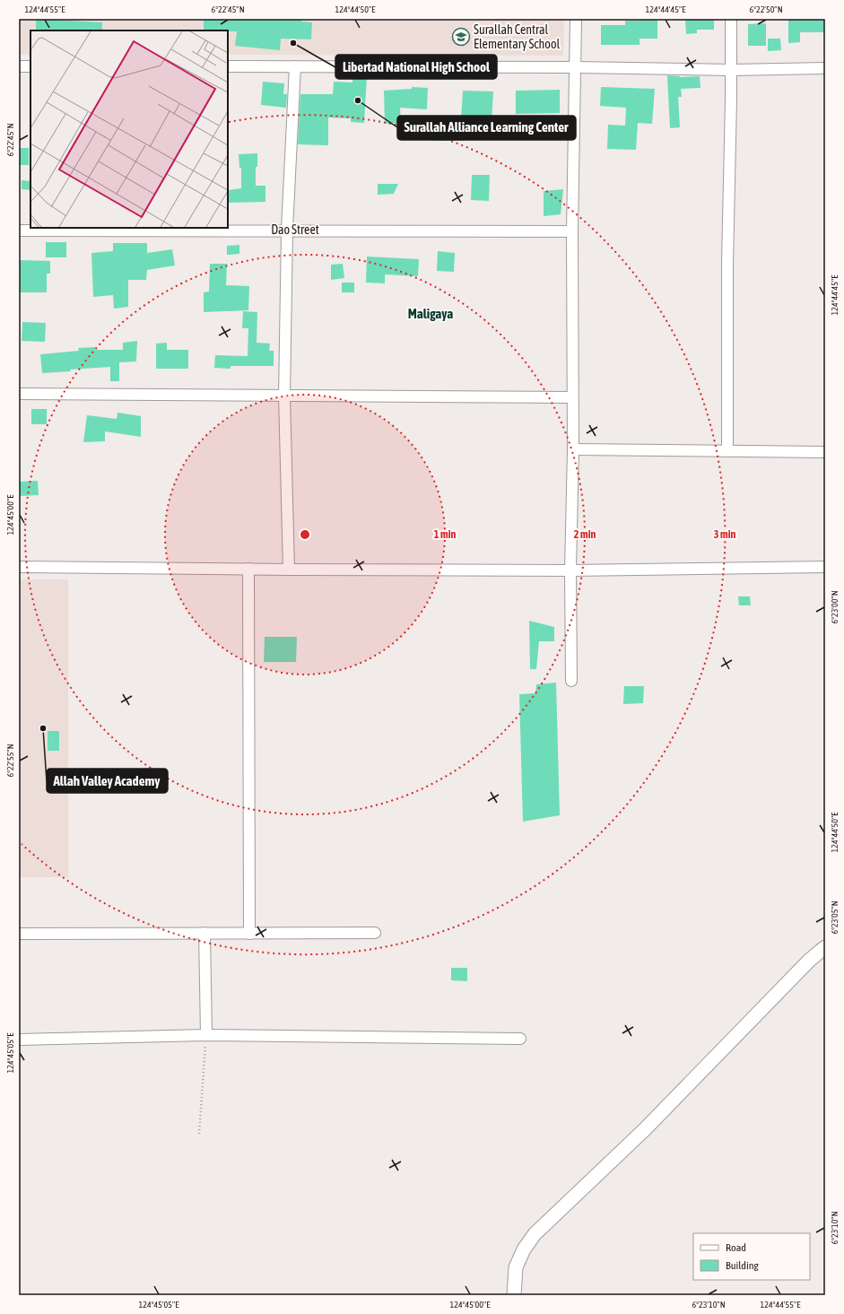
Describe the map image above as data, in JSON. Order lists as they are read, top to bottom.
{
  "streets": {
    "street": ["Dao Street"]
  },
  "districts": ["Maligaya"],
  "places": {
    "school or university": ["Surallah Central Elementary School"],
    "other": ["Libertad National High School", "Surallah Alliance Learning Center", "Allah Valley Academy"]
  },
  "legend": ["Road", "Building"],
  "coordinates": [
    "124°44'55\"E",
    "6°22'45\"N",
    "124°44'50\"E",
    "124°44'45\"E",
    "6°22'50\"N",
    "124°45'00\"E",
    "6°23'00\"N",
    "6°22'55\"N",
    "6°23'05\"N",
    "124°45'05\"E",
    "6°23'10\"N"
  ],
  "rings": ["1 min", "2 min", "3 min"]
}
